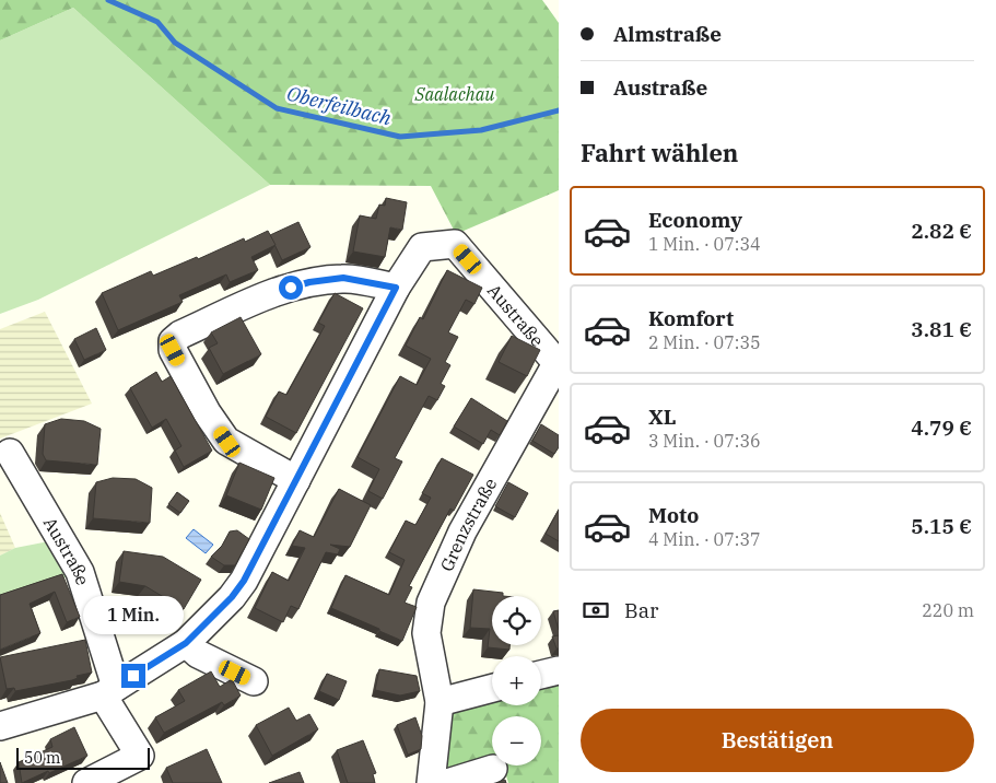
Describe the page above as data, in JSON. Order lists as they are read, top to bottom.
{
  "streets": {
    "street": ["Austraße", "Grenzstraße"]
  },
  "crossings": [
    ["Austraße", "Grenzstraße"]
  ],
  "water": ["Oberfeilbach"],
  "parks": ["Saalachau"],
  "scale_bar": "50 m",
  "page": {
    "banner": ["Almstraße", "Austraße"],
    "heading": "Fahrt wählen",
    "list": [
      {
        "name": "Economy",
        "note": "1 Min. · 07:34",
        "value": "2.82 €"
      },
      {
        "name": "Komfort",
        "note": "2 Min. · 07:35",
        "value": "3.81 €"
      },
      {
        "name": "XL",
        "note": "3 Min. · 07:36",
        "value": "4.79 €"
      },
      {
        "name": "Moto",
        "note": "4 Min. · 07:37",
        "value": "5.15 €"
      }
    ],
    "pay": ["Bar", "220 m"],
    "map_buttons": ["+", "−"],
    "bubble": "1 Min.",
    "buttons": "Bestätigen",
    "scale": "50 m"
  }
}
